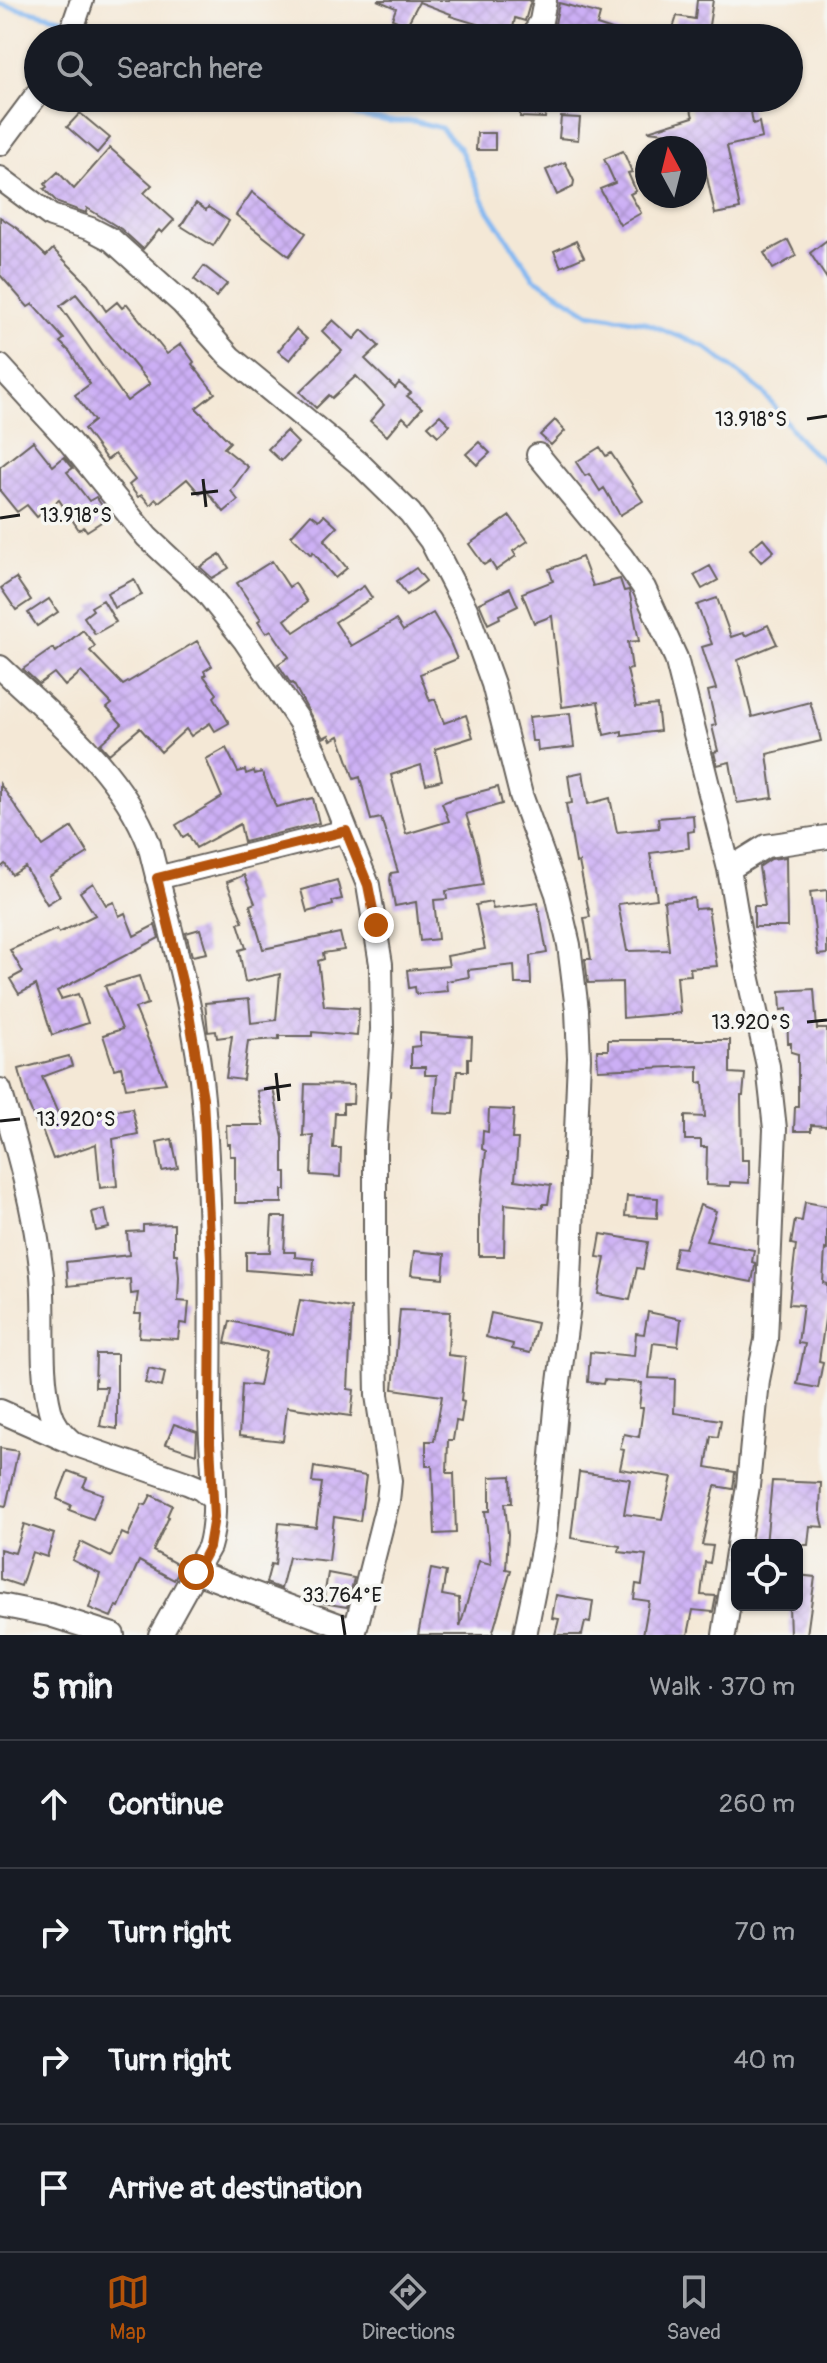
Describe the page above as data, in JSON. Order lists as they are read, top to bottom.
{
  "north": "top",
  "page": {
    "search": "Search here",
    "heading": ["5 min", "Walk · 370 m"],
    "list": [
      ["Continue", "260 m"],
      ["Turn right", "70 m"],
      ["Turn right", "40 m"],
      "Arrive at destination"
    ],
    "nav": ["Map", "Directions", "Saved"]
  },
  "coordinates": ["13.918°S", "13.920°S", "33.764°E"]
}
